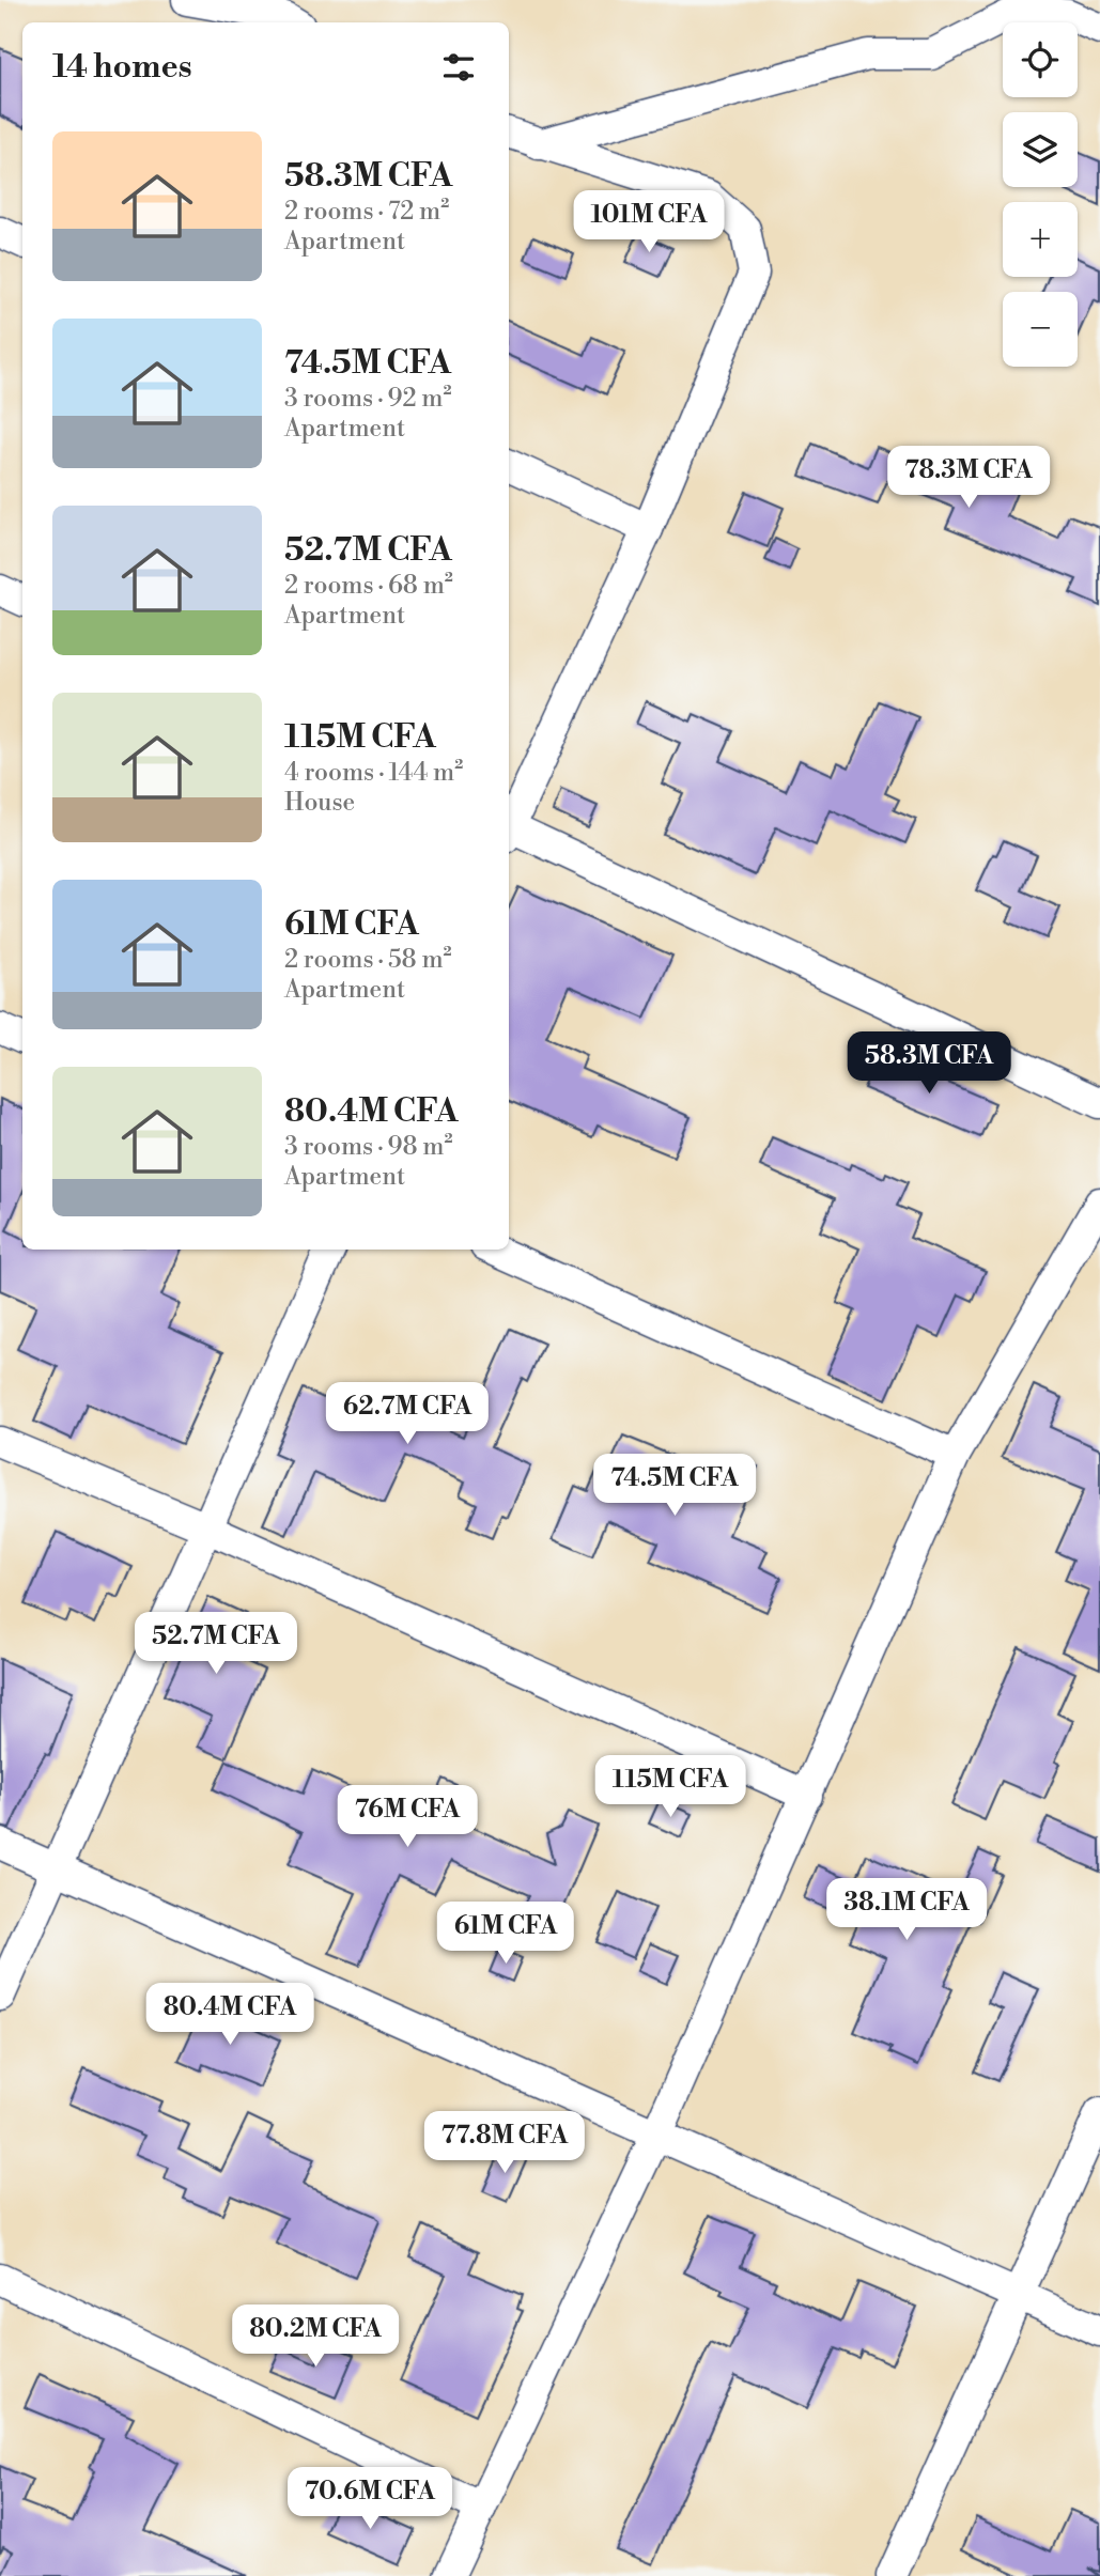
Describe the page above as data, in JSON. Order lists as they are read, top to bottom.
{
  "page": {
    "map_buttons": ["+", "−"],
    "heading": "14 homes",
    "list": [
      {
        "name": "58.3M CFA",
        "note": "2 rooms · 72 m² · Apartment"
      },
      {
        "name": "74.5M CFA",
        "note": "3 rooms · 92 m² · Apartment"
      },
      {
        "name": "52.7M CFA",
        "note": "2 rooms · 68 m² · Apartment"
      },
      {
        "name": "115M CFA",
        "note": "4 rooms · 144 m² · House"
      },
      {
        "name": "61M CFA",
        "note": "2 rooms · 58 m² · Apartment"
      },
      {
        "name": "80.4M CFA",
        "note": "3 rooms · 98 m² · Apartment"
      }
    ],
    "price": [
      "101M CFA",
      "78.3M CFA",
      "58.3M CFA",
      "62.7M CFA",
      "74.5M CFA",
      "52.7M CFA",
      "115M CFA",
      "76M CFA",
      "38.1M CFA",
      "61M CFA",
      "80.4M CFA",
      "77.8M CFA",
      "80.2M CFA",
      "70.6M CFA"
    ]
  }
}
